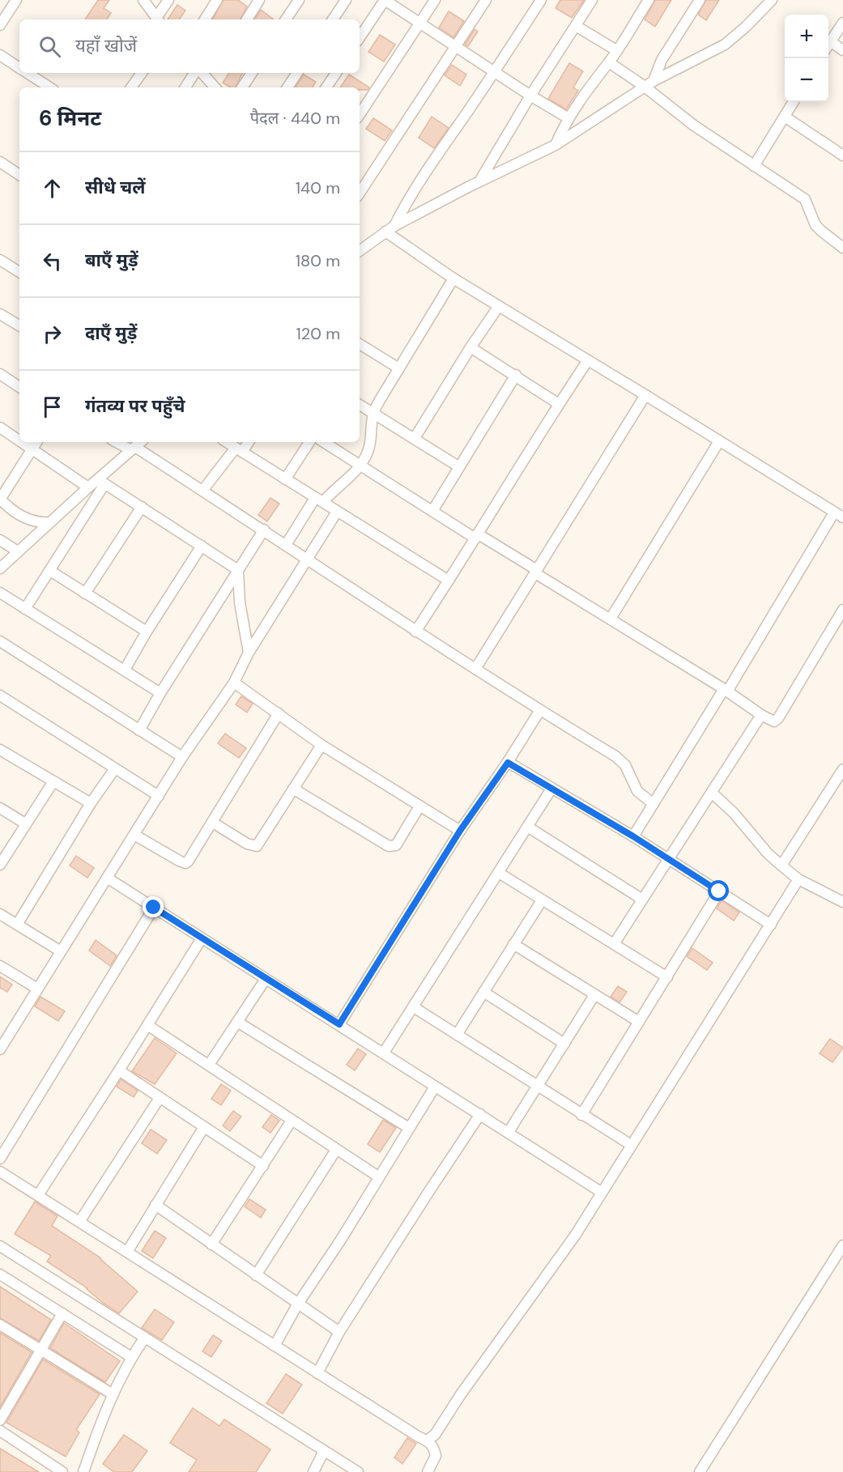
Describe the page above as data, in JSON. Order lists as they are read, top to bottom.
{
  "page": {
    "map_buttons": ["+", "−"],
    "search": "यहाँ खोजें",
    "heading": ["6 मिनट", "पैदल · 440 m"],
    "list": [
      ["सीधे चलें", "140 m"],
      ["बाएँ मुड़ें", "180 m"],
      ["दाएँ मुड़ें", "120 m"],
      "गंतव्य पर पहुँचे"
    ]
  }
}
